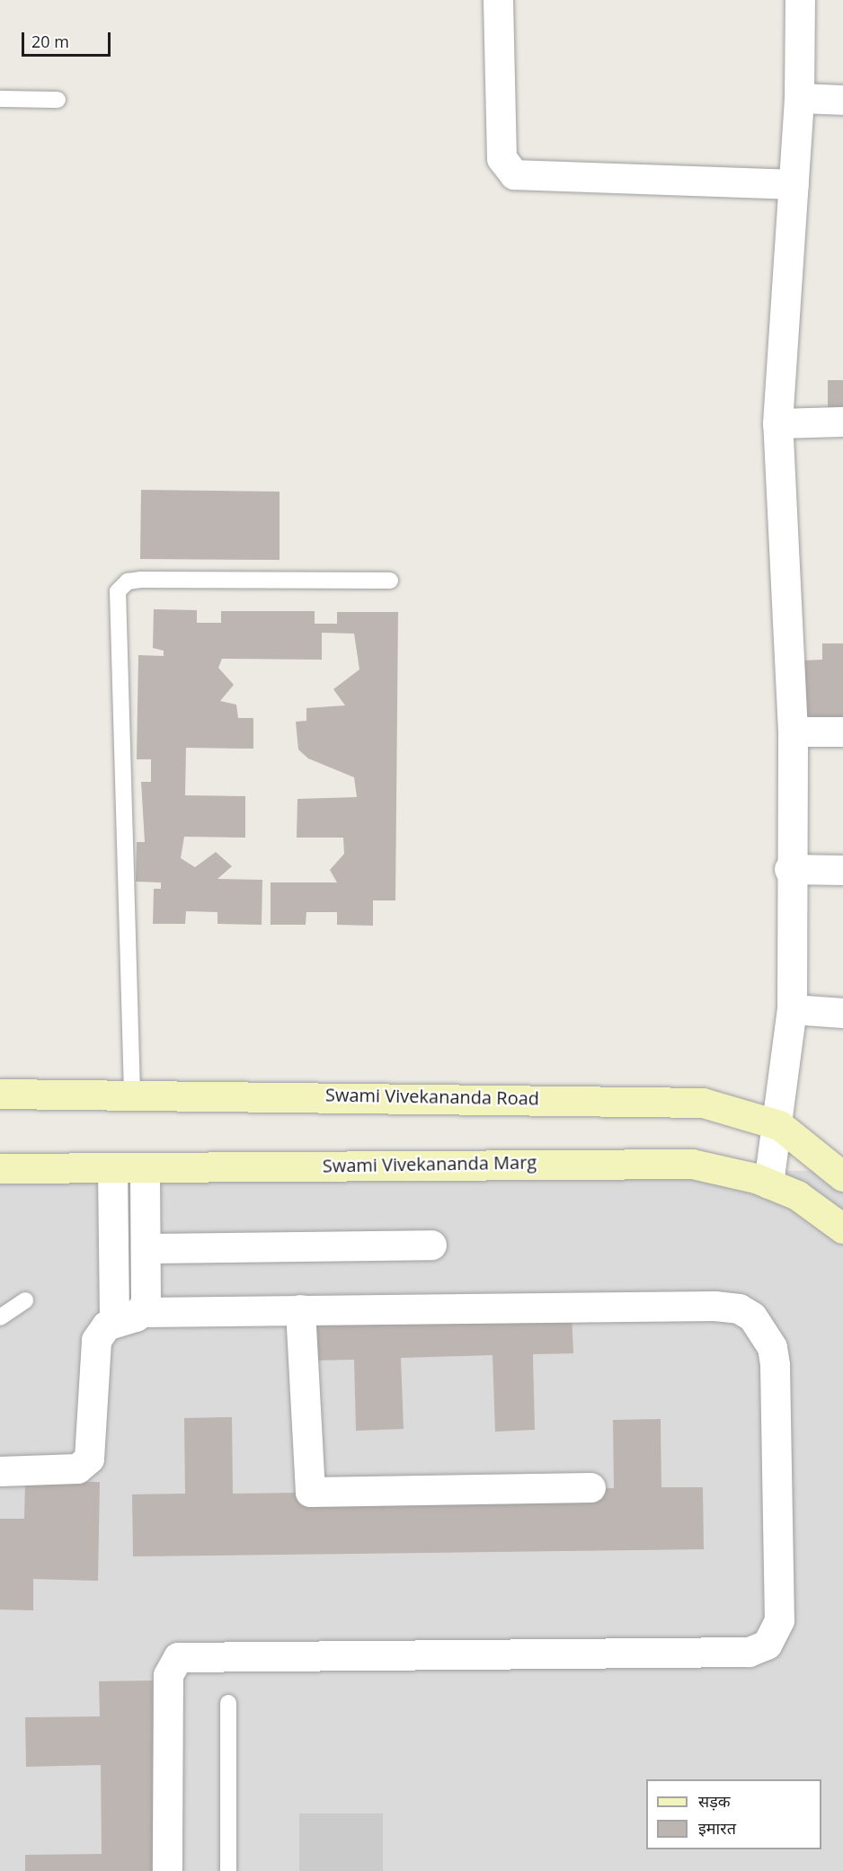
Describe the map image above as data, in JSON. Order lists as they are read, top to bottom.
{
  "streets": {
    "street": ["Swami Vivekananda Road", "Swami Vivekananda Marg"]
  },
  "legend": ["सड़क", "इमारत"],
  "scale_bar": "20 m"
}
